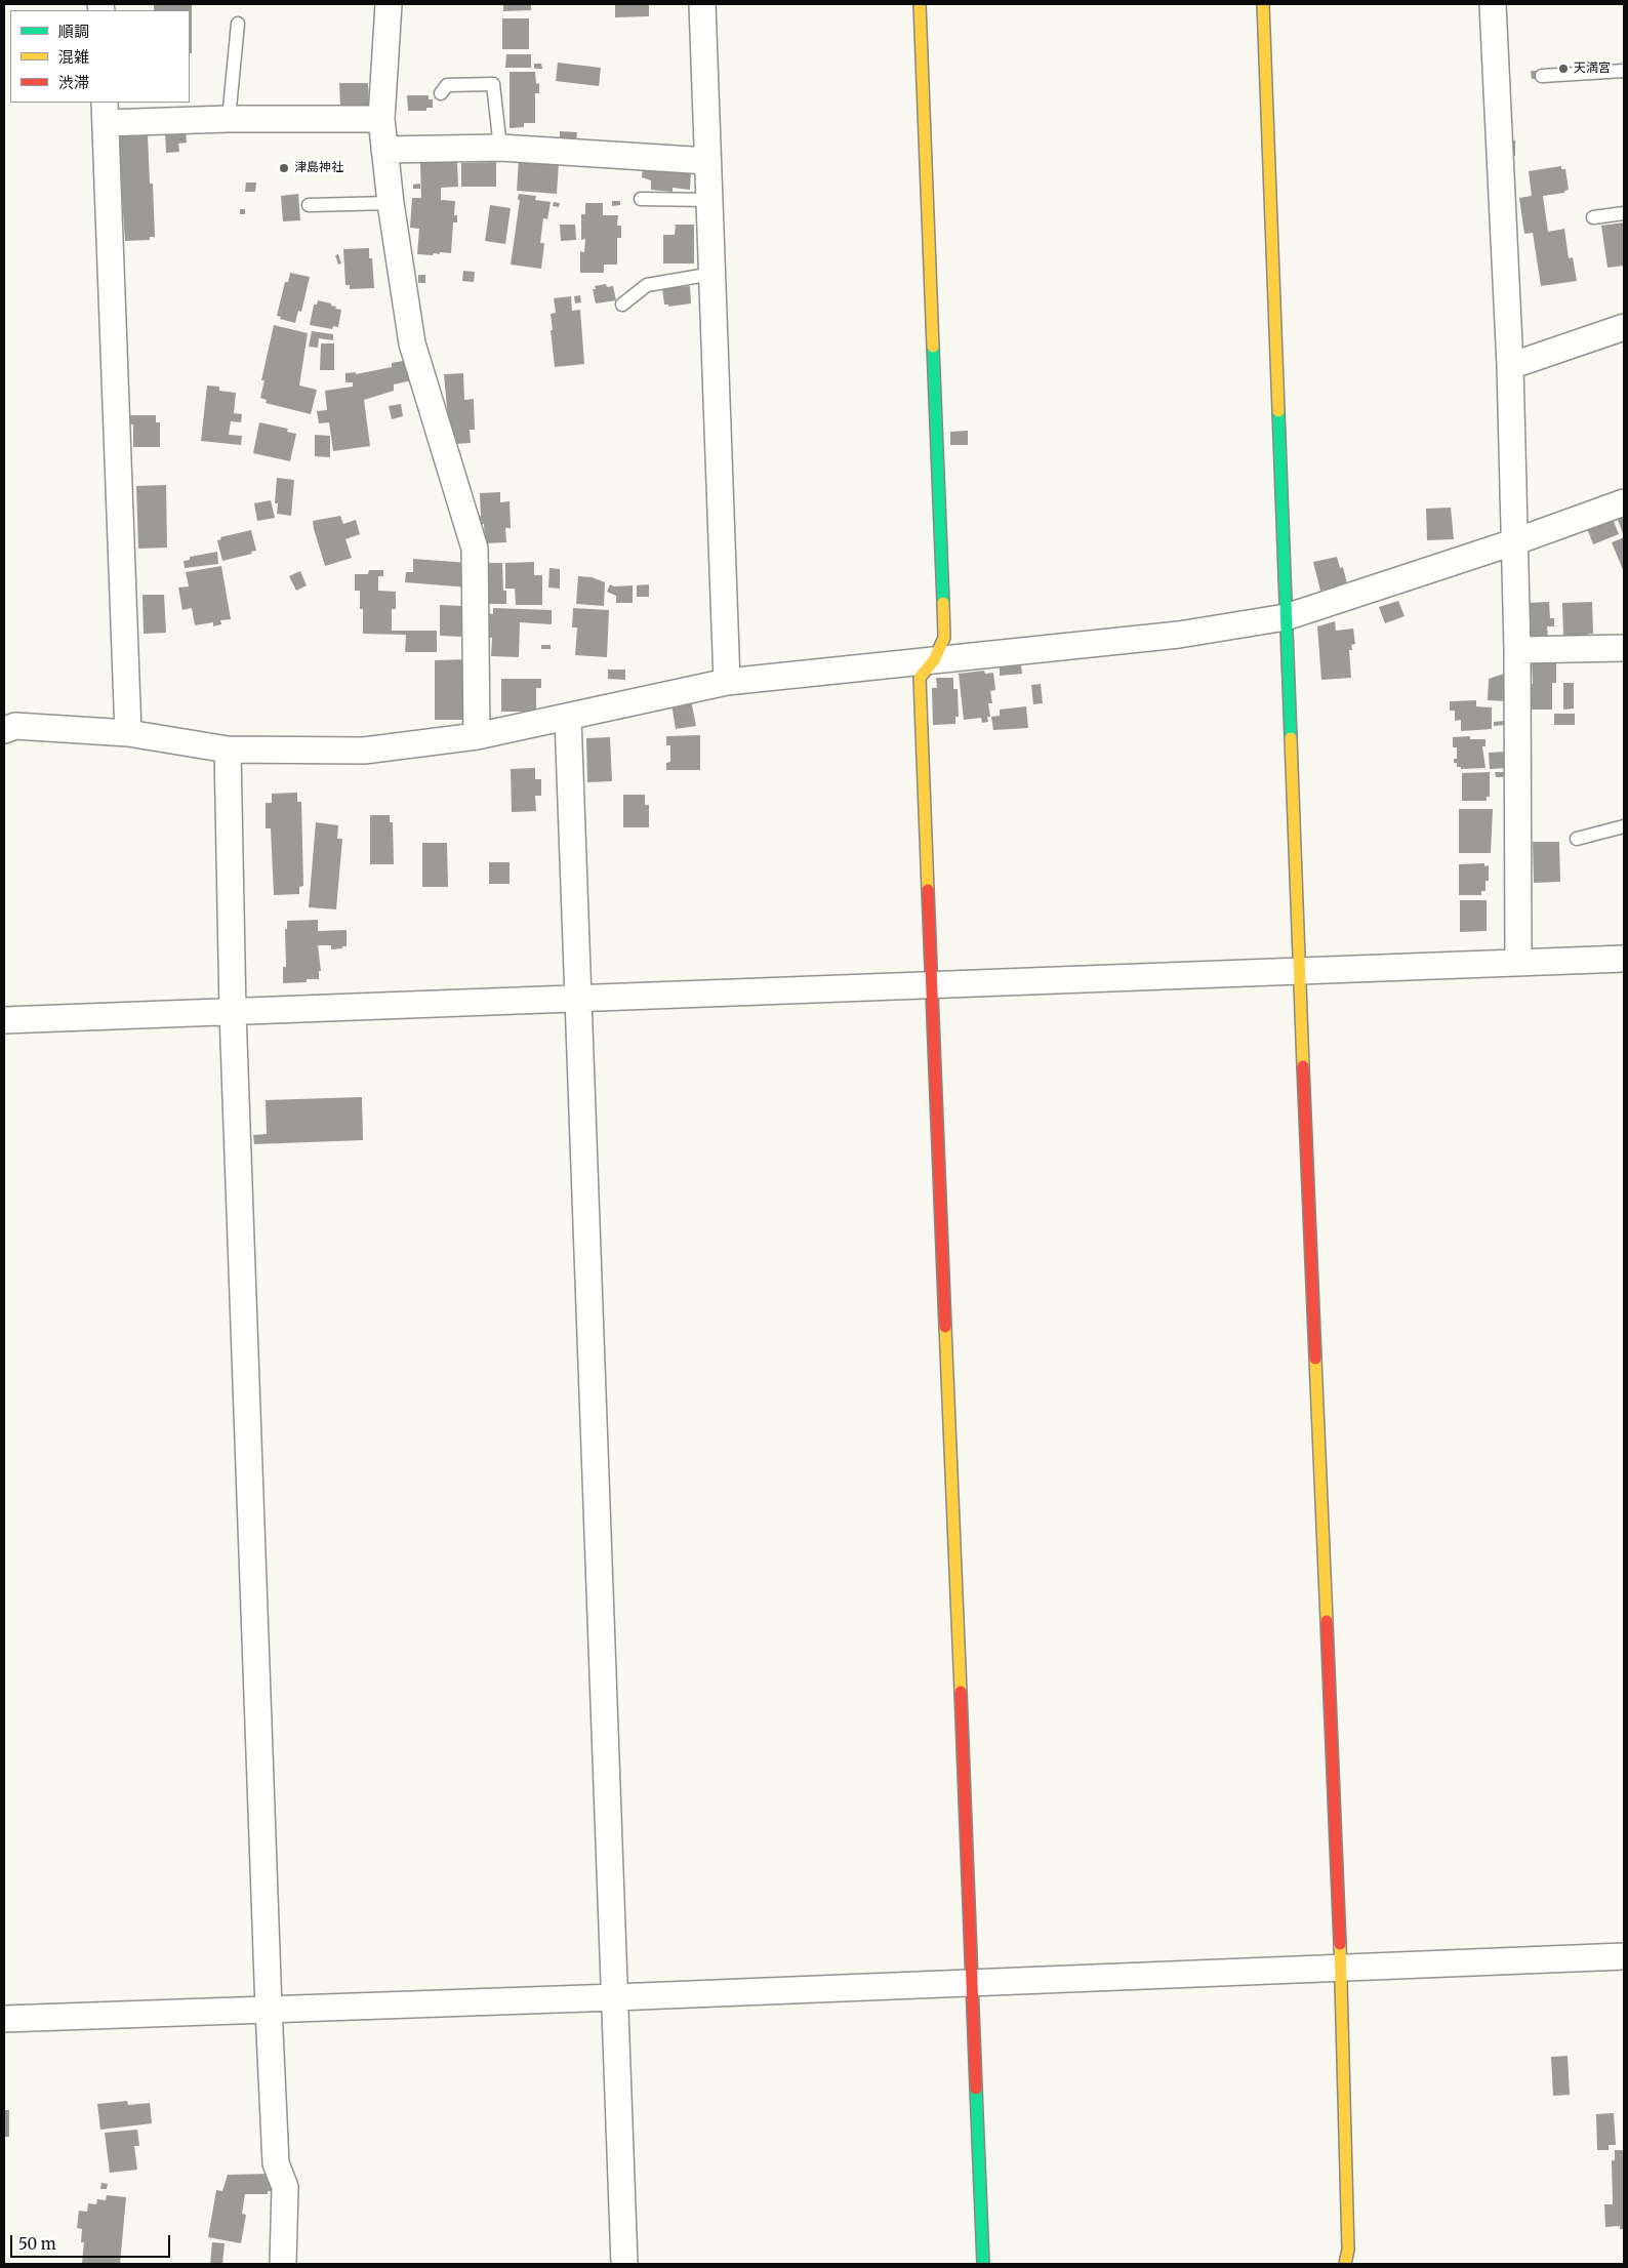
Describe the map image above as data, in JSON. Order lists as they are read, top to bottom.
{
  "places": ["天満宮", "津島神社"],
  "legend": ["順調", "混雑", "渋滞"],
  "scale_bar": "50 m"
}
